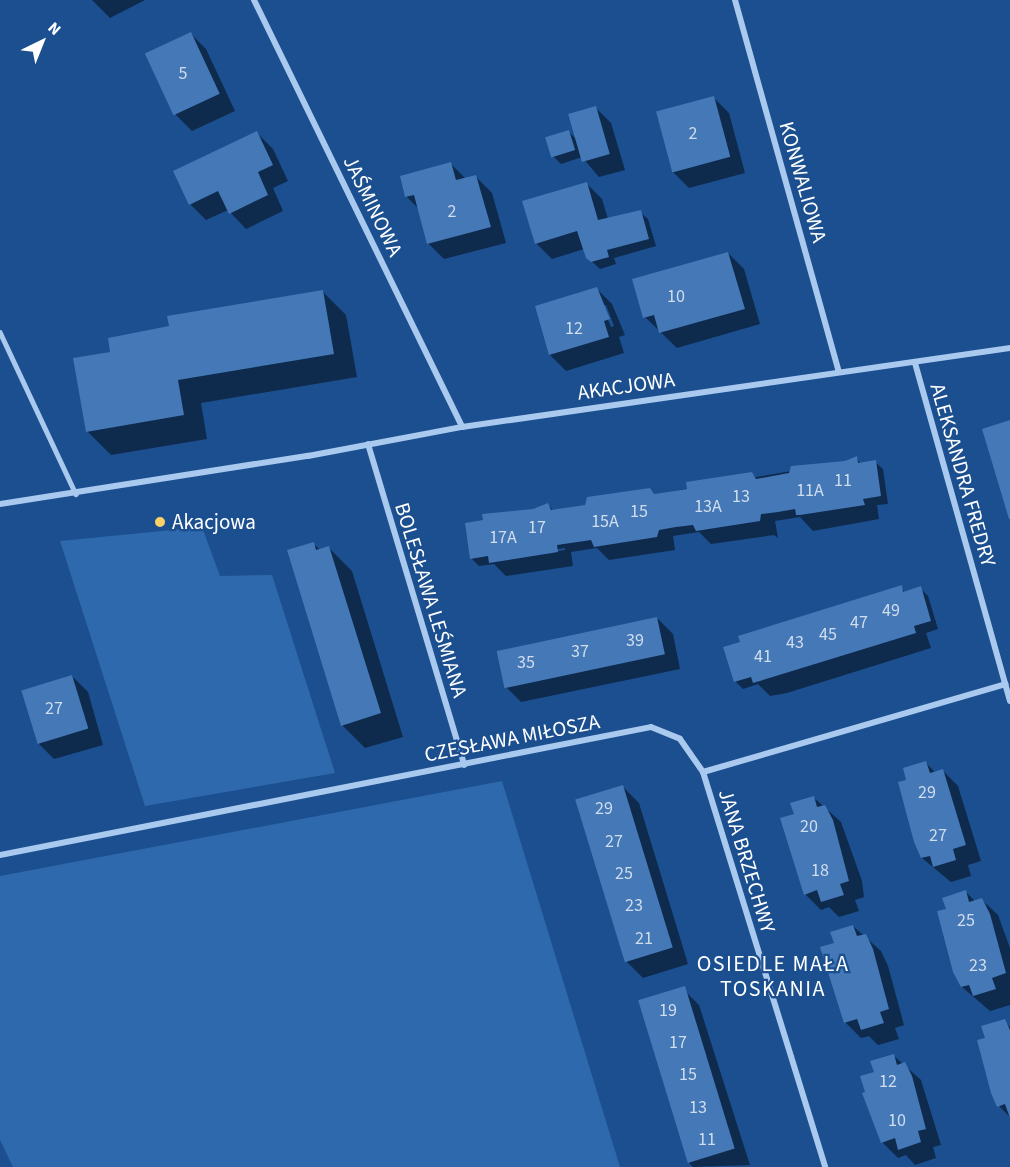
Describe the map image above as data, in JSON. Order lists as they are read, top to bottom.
{
  "streets": {
    "street": [
      "KONWALIOWA",
      "JAŚMINOWA",
      "AKACJOWA",
      "ALEKSANDRA FREDRY",
      "BOLESŁAWA LEŚMIANA",
      "CZESŁAWA MIŁOSZA",
      "JANA BRZECHWY"
    ]
  },
  "crossings": [
    ["KONWALIOWA", "AKACJOWA"],
    ["JAŚMINOWA", "AKACJOWA"],
    ["AKACJOWA", "ALEKSANDRA FREDRY"],
    ["AKACJOWA", "BOLESŁAWA LEŚMIANA"],
    ["BOLESŁAWA LEŚMIANA", "CZESŁAWA MIŁOSZA"],
    ["CZESŁAWA MIŁOSZA", "JANA BRZECHWY"]
  ],
  "districts": ["OSIEDLE MAŁA TOSKANIA"],
  "places": ["Akacjowa"],
  "house_numbers": [
    "5",
    "2",
    "2",
    "10",
    "12",
    "11",
    "11A",
    "13",
    "13A",
    "15",
    "15A",
    "17",
    "17A",
    "49",
    "47",
    "45",
    "39",
    "43",
    "37",
    "41",
    "35",
    "27",
    "29",
    "29",
    "20",
    "27",
    "27",
    "18",
    "25",
    "23",
    "25",
    "21",
    "23",
    "19",
    "17",
    "15",
    "12",
    "13",
    "10",
    "11"
  ],
  "north": "top right"
}
